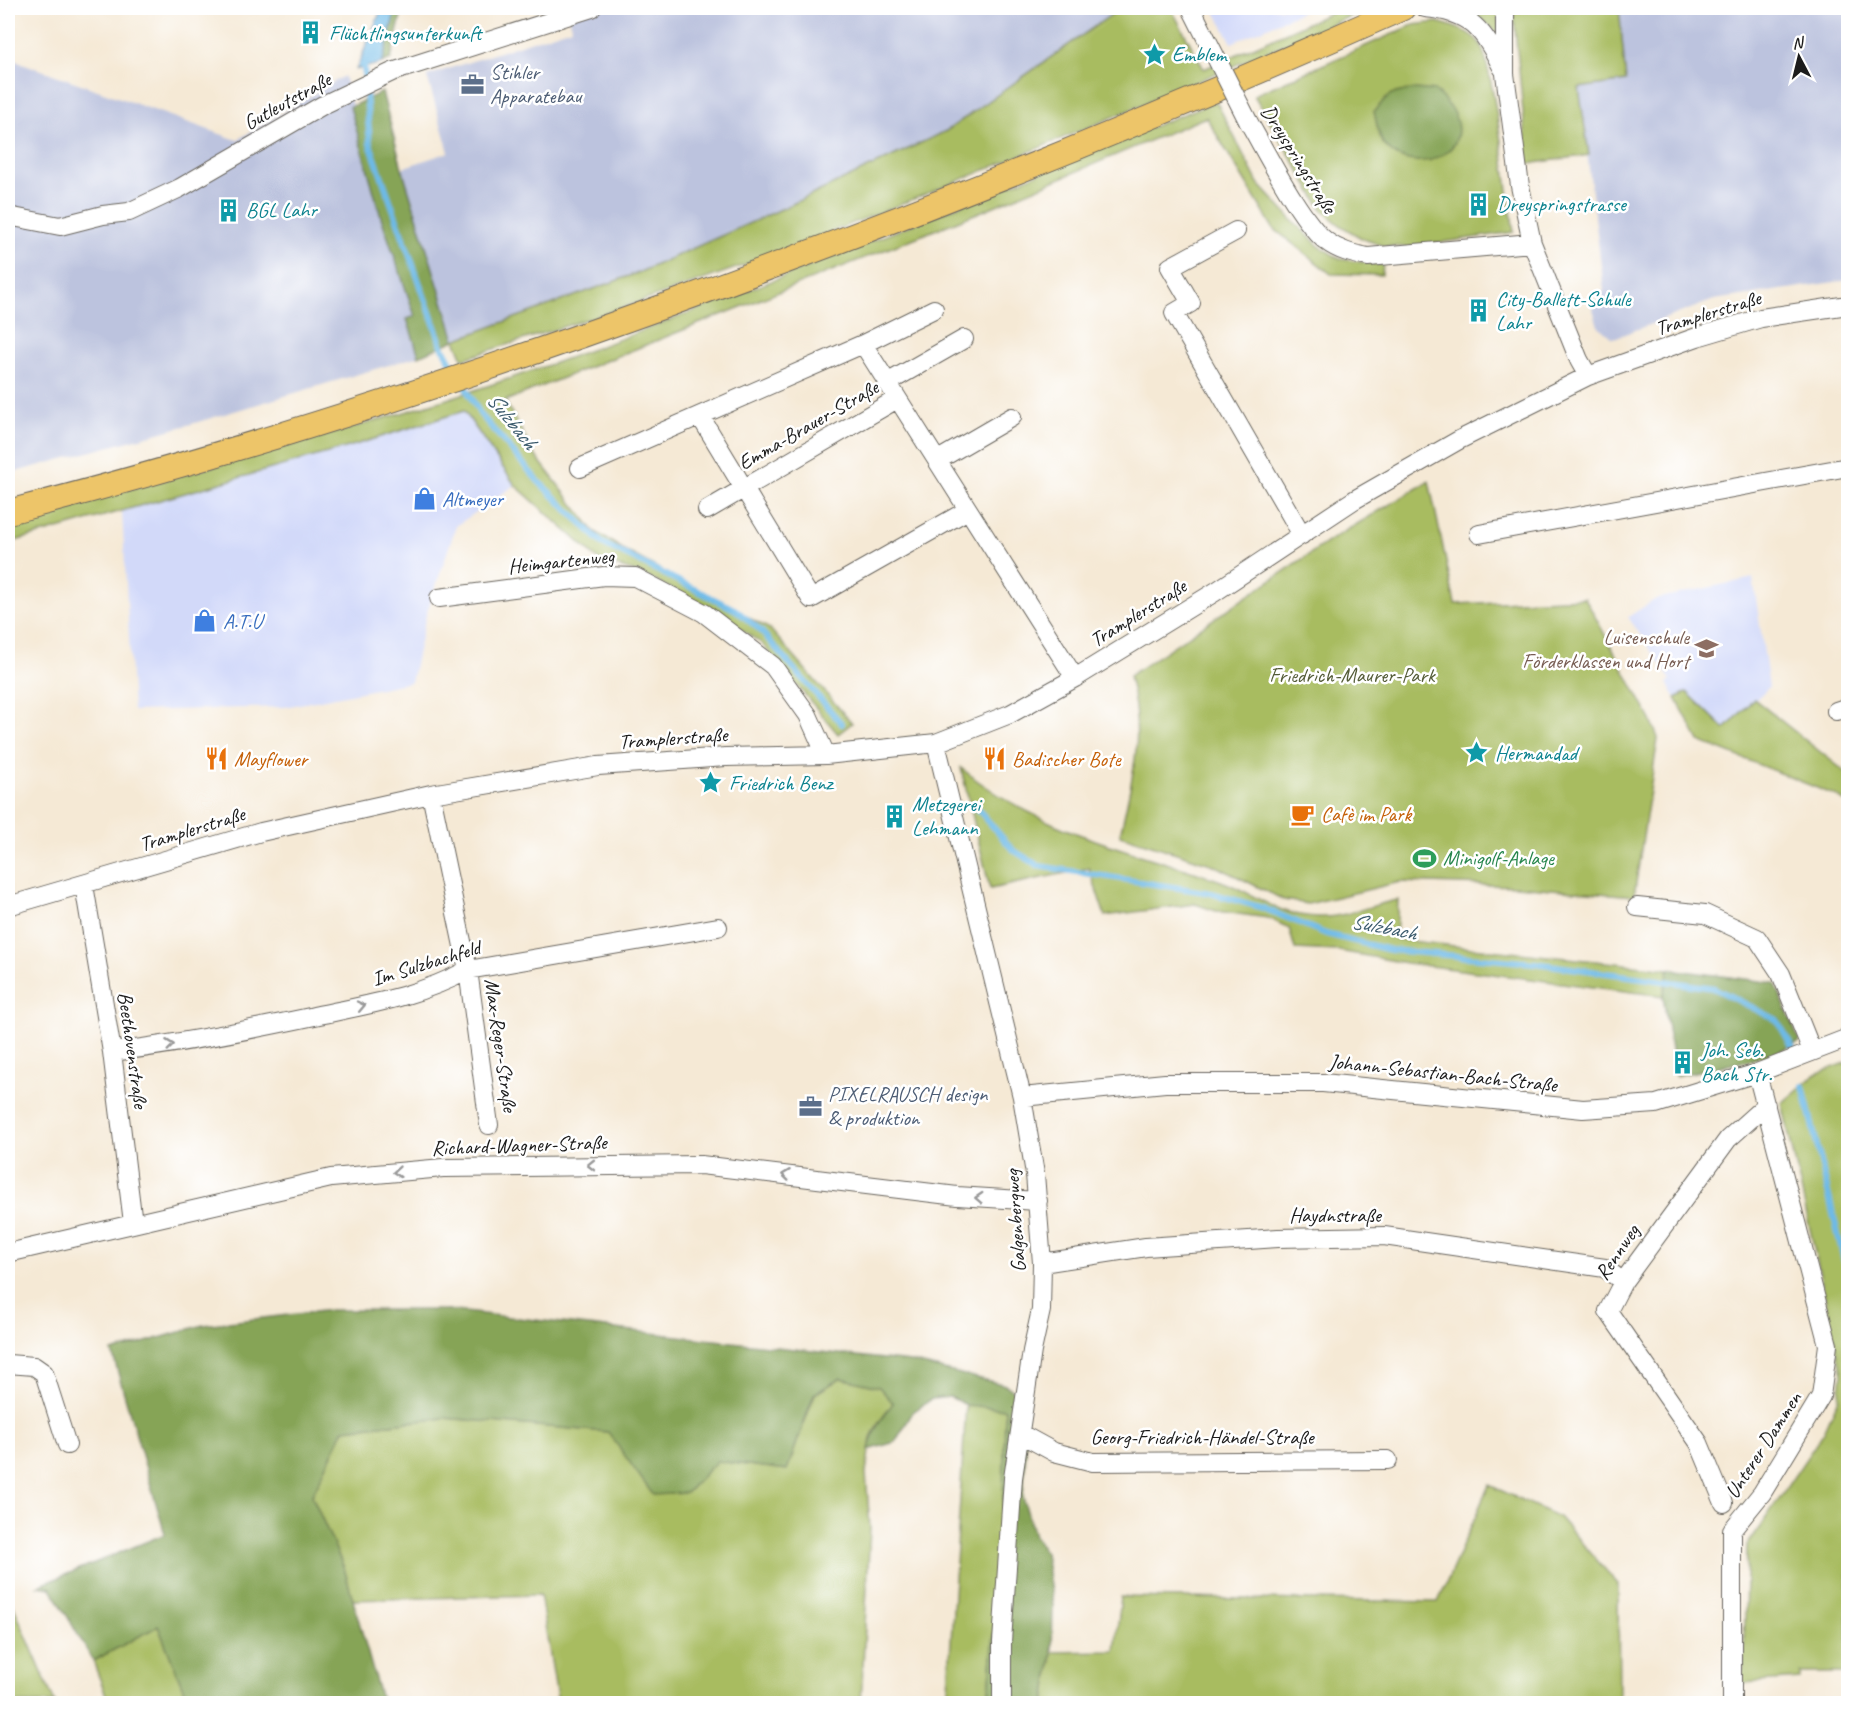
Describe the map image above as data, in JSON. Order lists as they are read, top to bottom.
{
  "streets": {
    "street": [
      "Gutleutstraße",
      "Dreyspringstraße",
      "Tramplerstraße",
      "Emma-Brauer-Straße",
      "Heimgartenweg",
      "Im Sulzbachfeld",
      "Max-Reger-Straße",
      "Beethovenstraße",
      "Johann-Sebastian-Bach-Straße",
      "Richard-Wagner-Straße",
      "Haydnstraße",
      "Galgenbergweg",
      "Rennweg",
      "Georg-Friedrich-Händel-Straße",
      "Unterer Dammen"
    ]
  },
  "crossings": [
    ["Tramplerstraße", "Emma-Brauer-Straße"],
    ["Tramplerstraße", "Heimgartenweg"],
    ["Tramplerstraße", "Max-Reger-Straße"],
    ["Tramplerstraße", "Beethovenstraße"],
    ["Tramplerstraße", "Galgenbergweg"],
    ["Im Sulzbachfeld", "Max-Reger-Straße"],
    ["Im Sulzbachfeld", "Beethovenstraße"],
    ["Beethovenstraße", "Richard-Wagner-Straße"],
    ["Johann-Sebastian-Bach-Straße", "Galgenbergweg"],
    ["Johann-Sebastian-Bach-Straße", "Unterer Dammen"],
    ["Richard-Wagner-Straße", "Galgenbergweg"],
    ["Haydnstraße", "Galgenbergweg"],
    ["Haydnstraße", "Rennweg"],
    ["Galgenbergweg", "Georg-Friedrich-Händel-Straße"],
    ["Rennweg", "Unterer Dammen"]
  ],
  "one_way": ["Im Sulzbachfeld", "Richard-Wagner-Straße"],
  "water": ["Sulzbach"],
  "parks": ["Friedrich-Maurer-Park"],
  "places": {
    "building": [
      "Flüchtlingsunterkunft",
      "Dreyspringstrasse",
      "BGL Lahr",
      "City-Ballett-Schule Lahr",
      "Metzgerei Lehmann",
      "Joh. Seb. Bach Str."
    ],
    "place": ["Emblem", "Hermandad", "Friedrich Benz"],
    "office": ["Stihler Apparatebau", "PIXELRAUSCH design & produktion"],
    "shop": ["Altmeyer", "A.T.U"],
    "school or university": ["Luisenschule Förderklassen und Hort"],
    "restaurant": ["Mayflower", "Badischer Bote"],
    "cafe": ["Cafè im Park"],
    "sports": ["Minigolf-Anlage"]
  },
  "north": "top"
}
